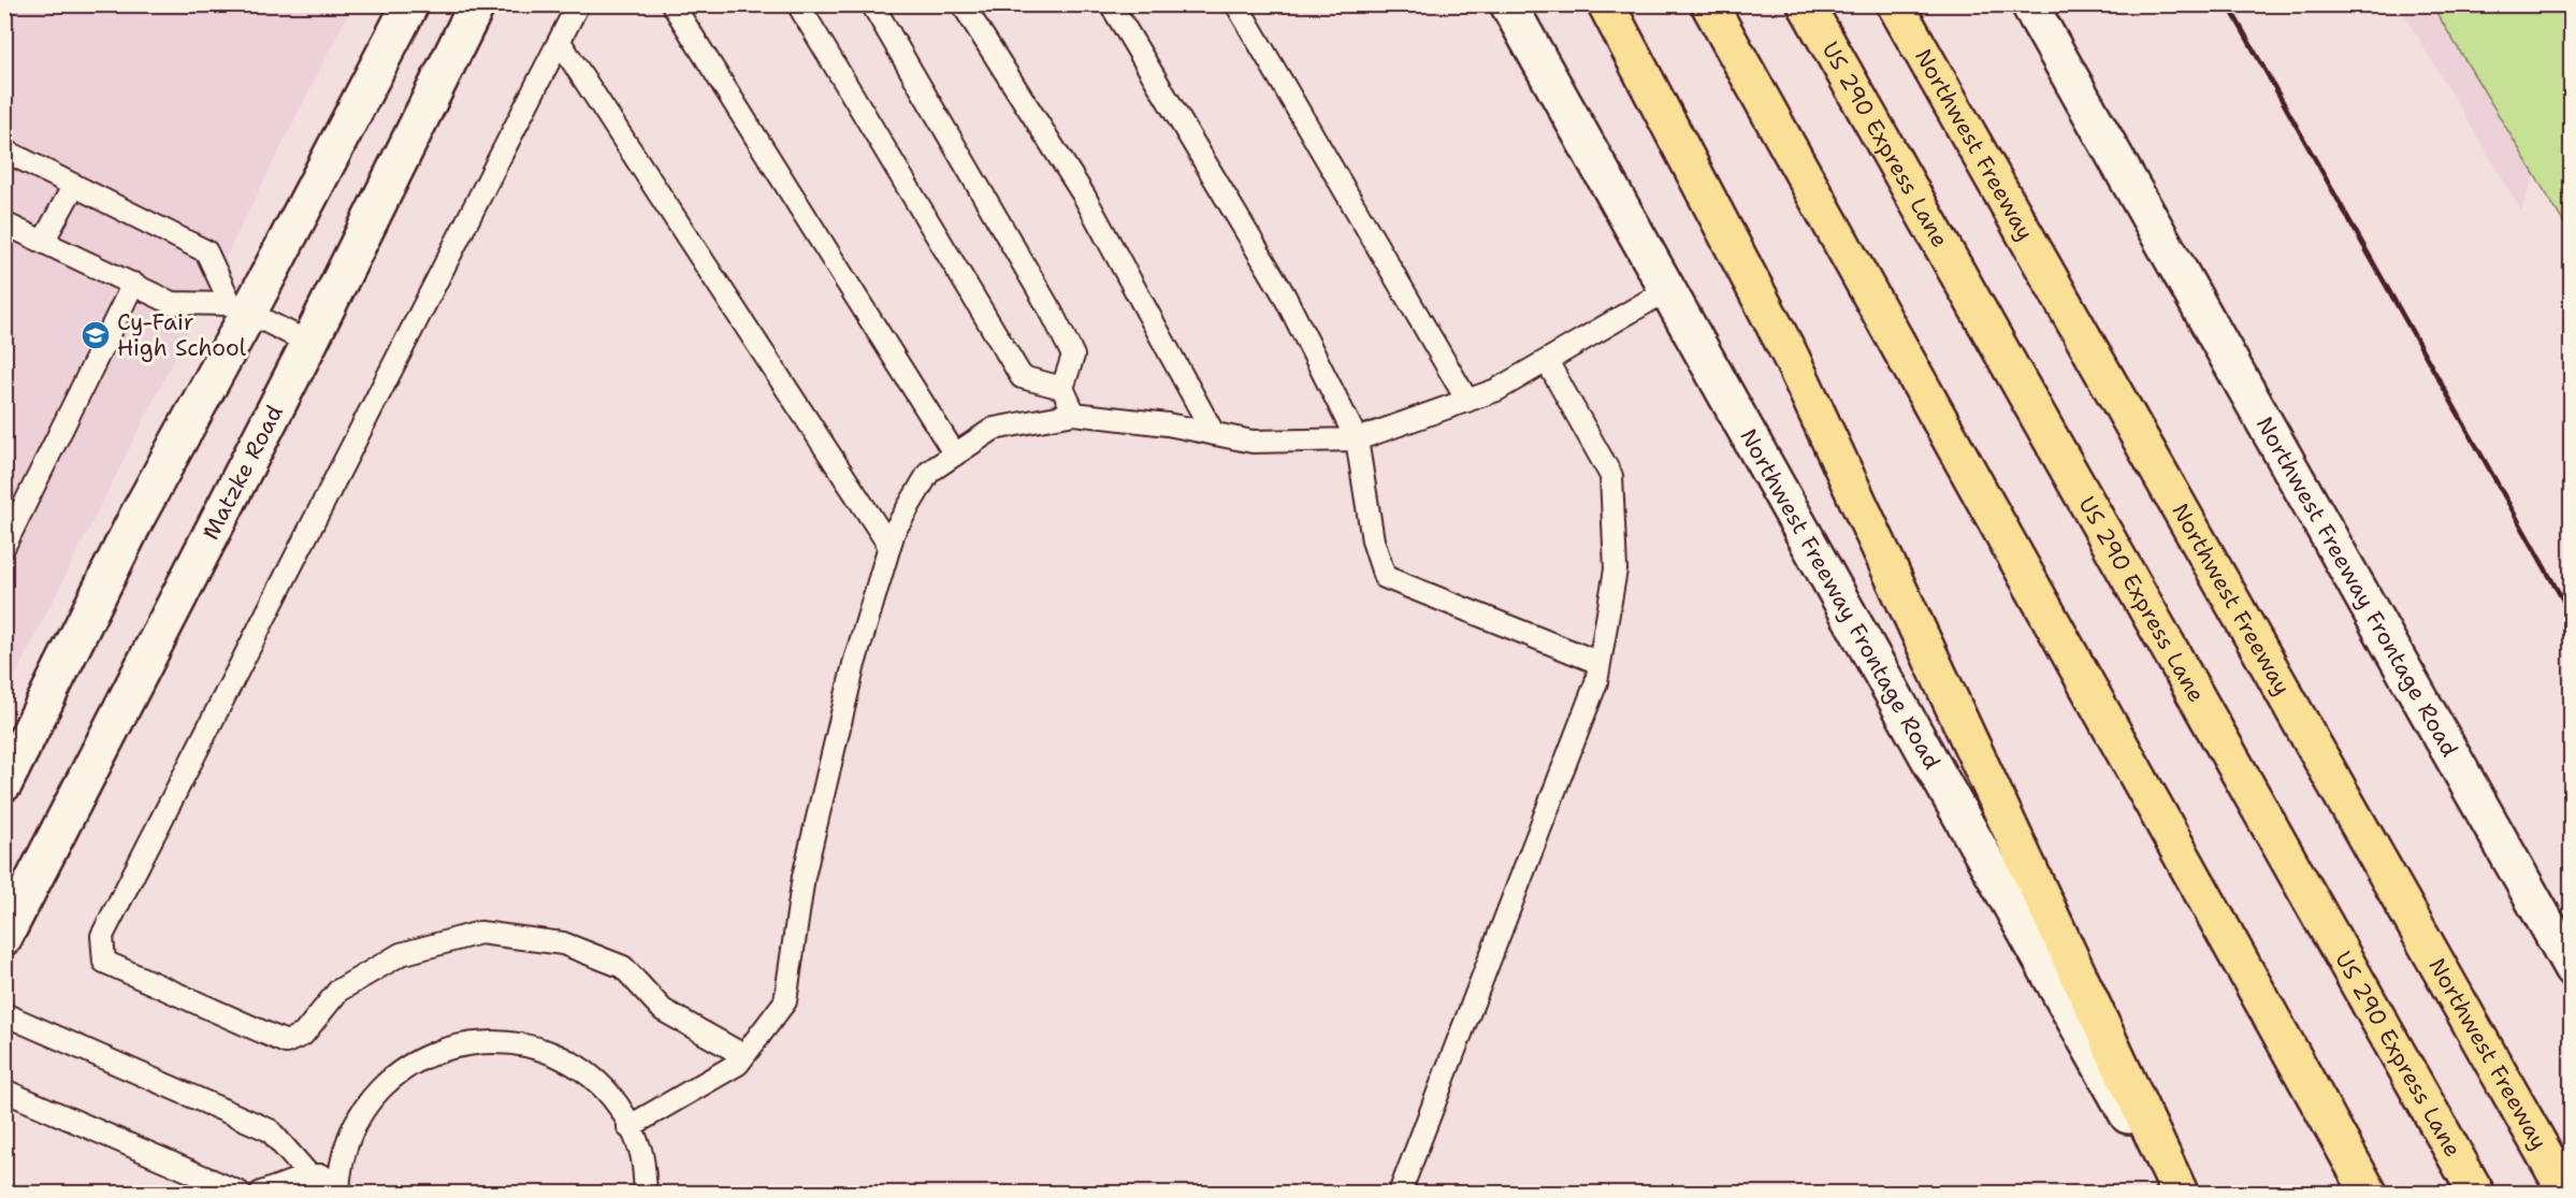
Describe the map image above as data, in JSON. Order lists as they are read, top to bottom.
{
  "streets": {
    "highway": ["US 290 Express Lane", "Northwest Freeway"],
    "main road": ["Matzke Road", "Northwest Freeway Frontage Road"]
  },
  "places": {
    "school or university": ["Cy-Fair High School"]
  }
}
